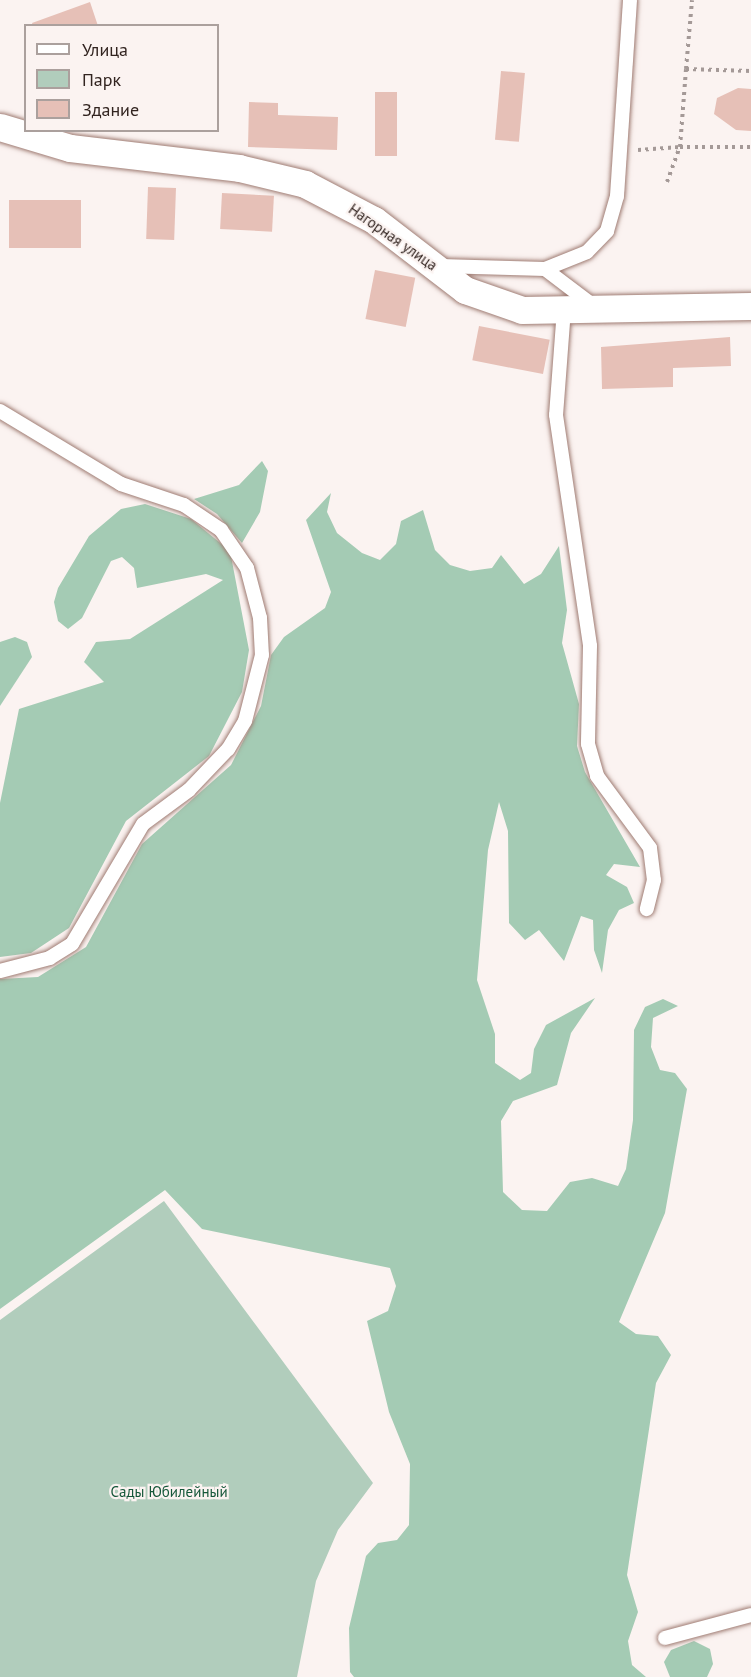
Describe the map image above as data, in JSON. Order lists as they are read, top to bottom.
{
  "streets": {
    "street": ["Нагорная улица"]
  },
  "parks": ["Сады Юбилейный"],
  "legend": ["Улица", "Парк", "Здание"]
}
